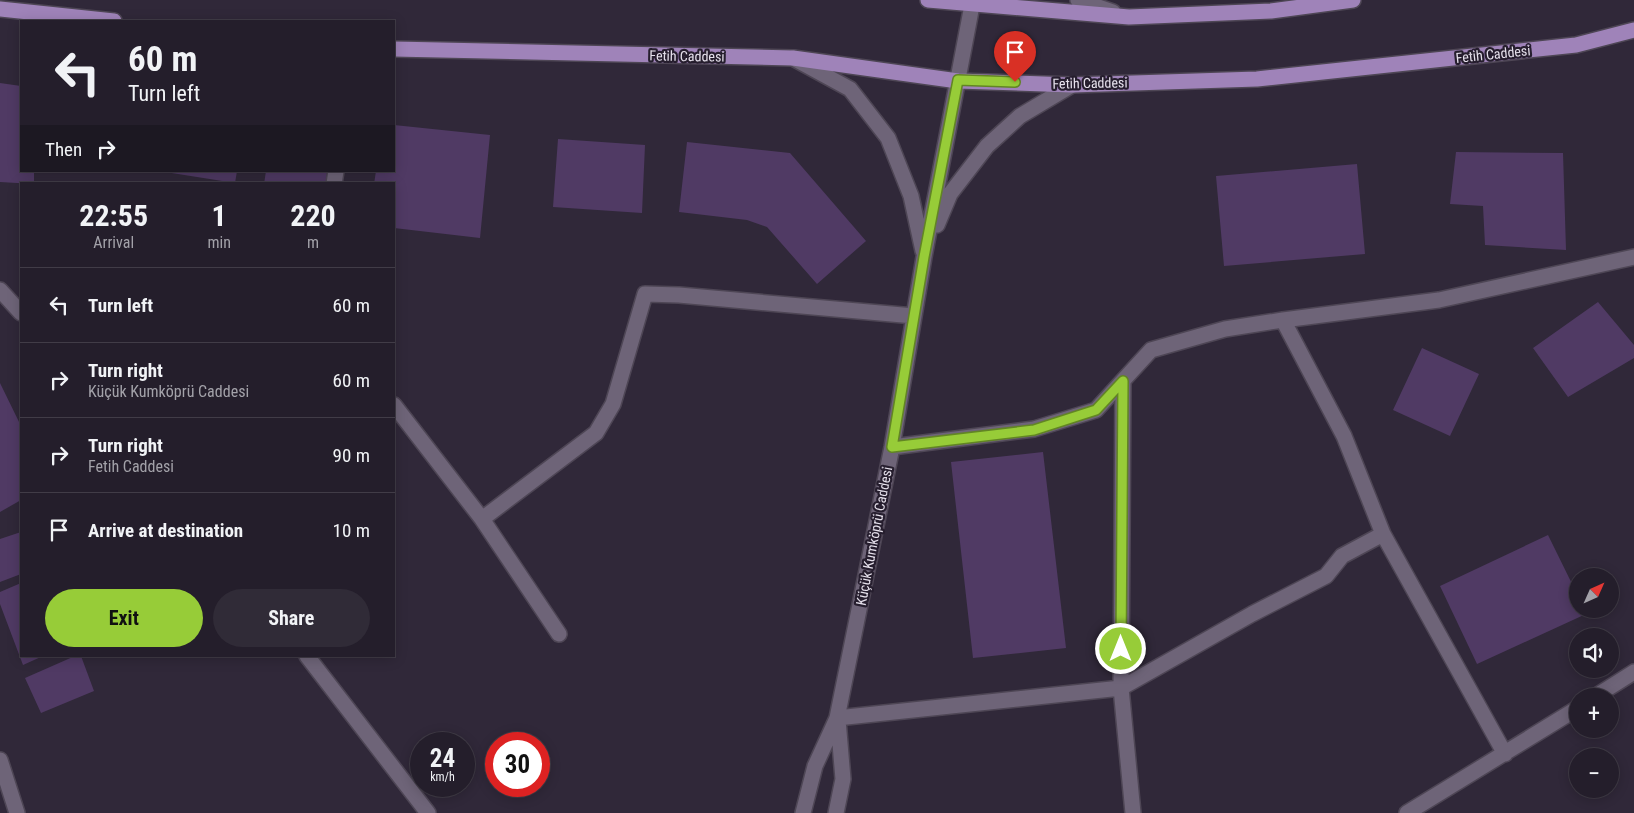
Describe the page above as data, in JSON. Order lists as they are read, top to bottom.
{
  "streets": {
    "main road": ["Fetih Caddesi"],
    "street": ["Küçük Kumköprü Caddesi"]
  },
  "crossings": [
    ["Fetih Caddesi", "Küçük Kumköprü Caddesi"]
  ],
  "north": "top right",
  "page": {
    "turn": ["60 m", "Turn left"],
    "then": "Then",
    "eta": [
      "22:55",
      "Arrival",
      "1",
      "min",
      "220",
      "m"
    ],
    "list": [
      {
        "name": "Turn left",
        "value": "60 m"
      },
      {
        "name": "Turn right",
        "note": "Küçük Kumköprü Caddesi",
        "value": "60 m"
      },
      {
        "name": "Turn right",
        "note": "Fetih Caddesi",
        "value": "90 m"
      },
      {
        "name": "Arrive at destination",
        "value": "10 m"
      }
    ],
    "map_buttons": ["+", "−"],
    "buttons": ["Exit", "Share"],
    "speed": "24 km/h",
    "limit": "30"
  }
}
